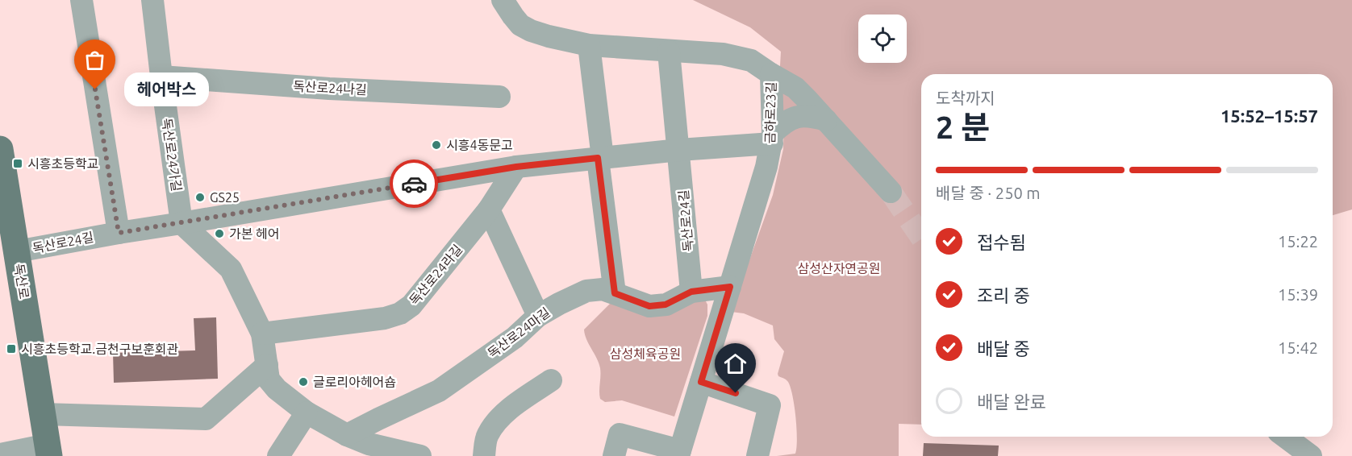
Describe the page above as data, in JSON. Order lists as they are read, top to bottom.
{
  "streets": {
    "main road": ["독산로"],
    "street": [
      "독산로24나길",
      "금하로23길",
      "독산로24가길",
      "독산로24길",
      "독산로24라길",
      "독산로24마길"
    ]
  },
  "crossings": [
    ["독산로24나길", "독산로24가길"],
    ["금하로23길", "독산로24길"],
    ["금하로23길", "독산로24마길"],
    ["독산로24가길", "독산로24길"],
    ["독산로24길", "독산로24라길"],
    ["독산로24길", "독산로"],
    ["독산로24길", "독산로24마길"]
  ],
  "parks": ["삼성산자연공원", "삼성체육공원"],
  "places": {
    "other": [
      "헤어박스",
      "시흥4동문고",
      "GS25",
      "가본 헤어",
      "글로리아헤어숍"
    ],
    "transit": ["시흥초등학교", "시흥초등학교.금천구보훈회관"]
  },
  "page": {
    "bubble": "헤어박스",
    "heading": ["2 분", "도착까지", "15:52–15:57"],
    "bar": "배달 중 · 250 m",
    "list": [
      ["접수됨", "15:22"],
      ["조리 중", "15:39"],
      ["배달 중", "15:42"],
      "배달 완료"
    ]
  }
}
